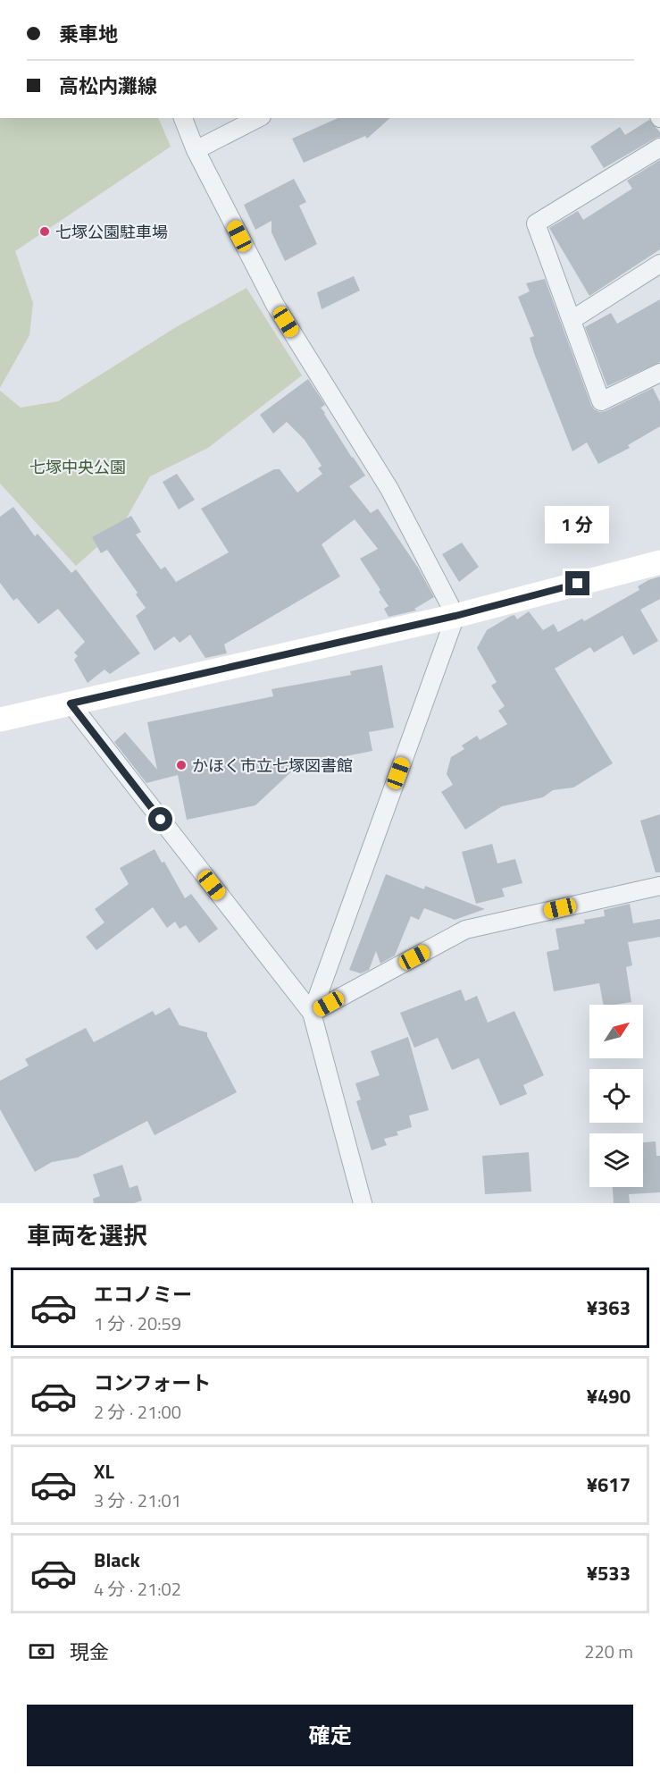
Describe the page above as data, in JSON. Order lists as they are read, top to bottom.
{
  "parks": ["七塚中央公園"],
  "places": ["七塚公園駐車場", "かほく市立七塚図書館"],
  "north": "top right",
  "page": {
    "banner": ["乗車地", "高松内灘線"],
    "bubble": "1 分",
    "heading": "車両を選択",
    "list": [
      {
        "name": "エコノミー",
        "note": "1 分 · 20:59",
        "value": "¥363"
      },
      {
        "name": "コンフォート",
        "note": "2 分 · 21:00",
        "value": "¥490"
      },
      {
        "name": "XL",
        "note": "3 分 · 21:01",
        "value": "¥617"
      },
      {
        "name": "Black",
        "note": "4 分 · 21:02",
        "value": "¥533"
      }
    ],
    "pay": ["現金", "220 m"],
    "buttons": "確定"
  }
}
